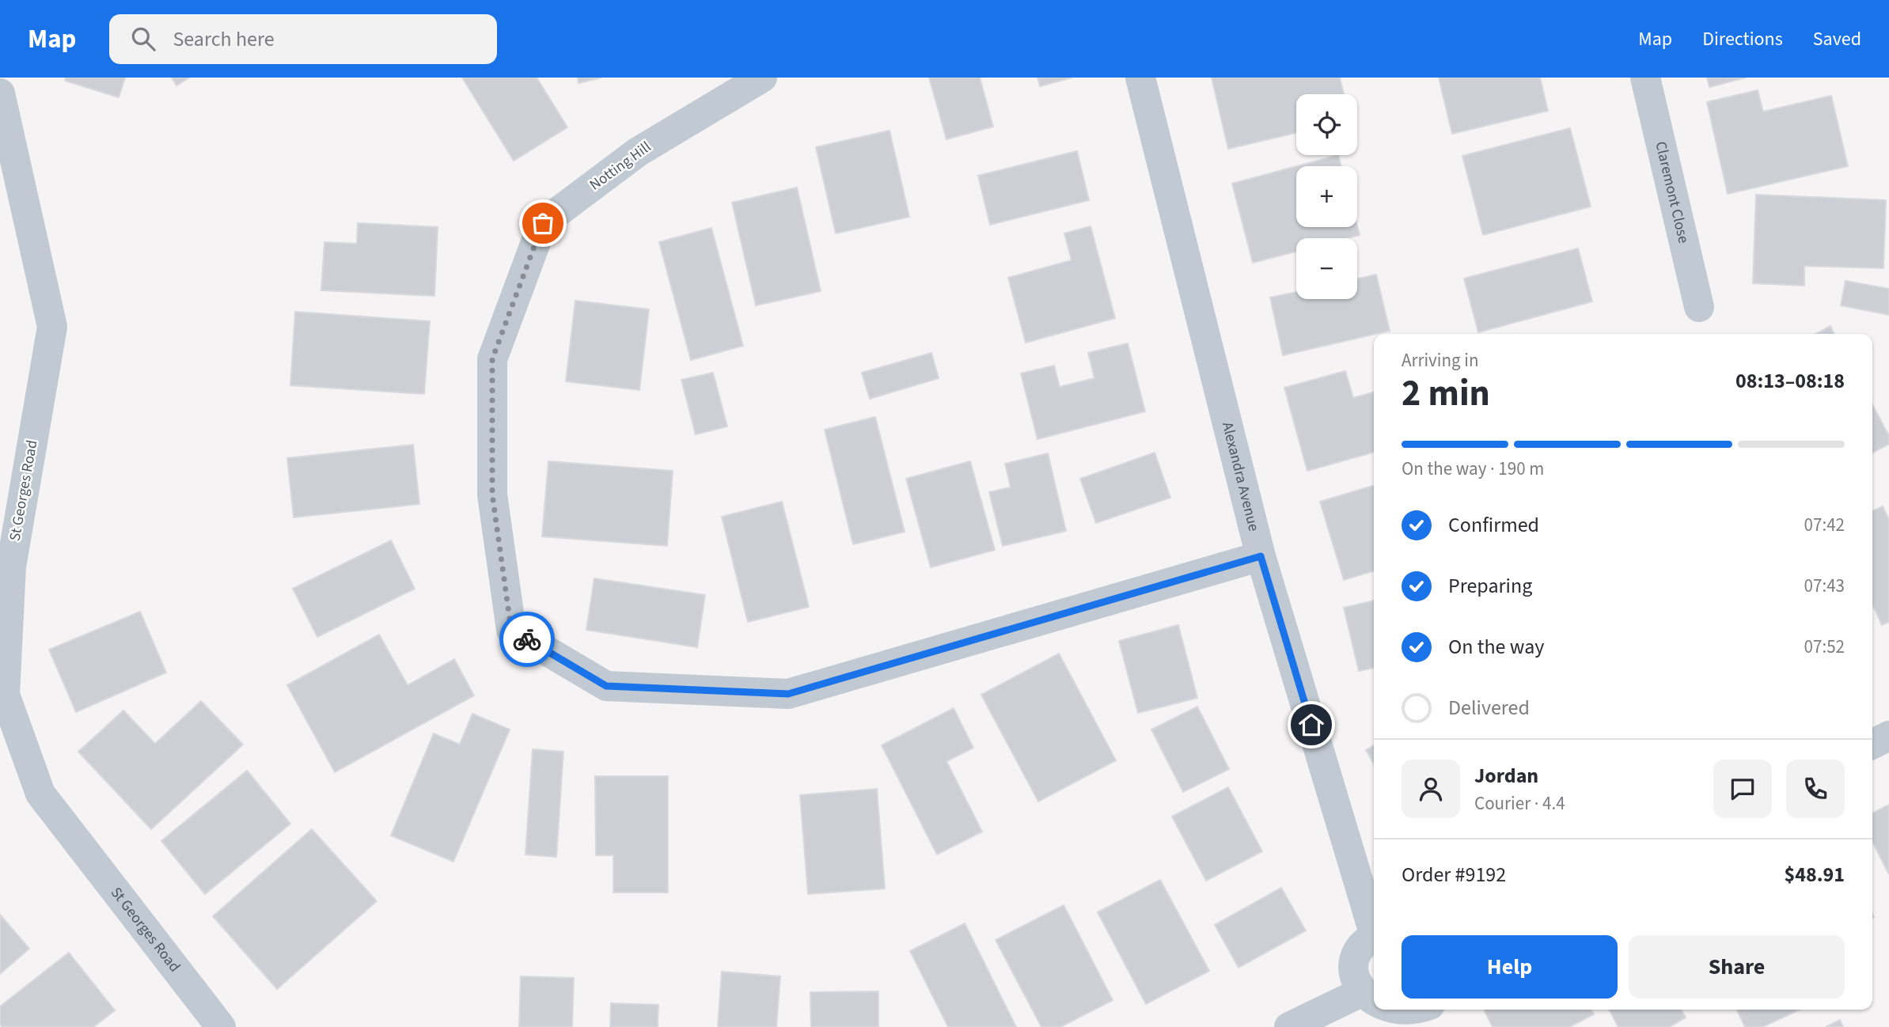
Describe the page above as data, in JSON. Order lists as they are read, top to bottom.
{
  "streets": {
    "street": [
      "Notting Hill",
      "Claremont Close",
      "Alexandra Avenue",
      "St Georges Road"
    ]
  },
  "crossings": [
    ["Notting Hill", "Alexandra Avenue"]
  ],
  "page": {
    "header": "Map",
    "search": "Search here",
    "nav": ["Map", "Directions", "Saved"],
    "map_buttons": ["+", "−"],
    "heading": ["2 min", "Arriving in", "08:13–08:18"],
    "panel": [
      "Jordan",
      "Courier · 4.4",
      "Order #9192",
      "$48.91"
    ],
    "bar": "On the way · 190 m",
    "list": [
      ["Confirmed", "07:42"],
      ["Preparing", "07:43"],
      ["On the way", "07:52"],
      "Delivered"
    ],
    "buttons": ["Help", "Share"]
  }
}
